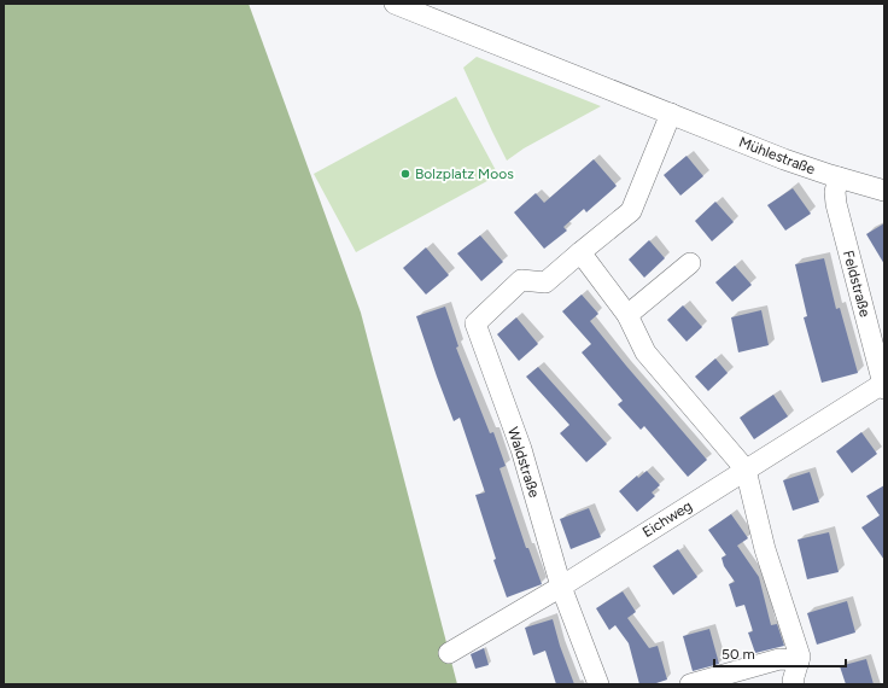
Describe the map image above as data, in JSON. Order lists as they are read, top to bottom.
{
  "streets": {
    "street": [
      "Mühlestraße",
      "Feldstraße",
      "Waldstraße",
      "Eichweg"
    ]
  },
  "crossings": [
    ["Mühlestraße", "Feldstraße"],
    ["Feldstraße", "Eichweg"],
    ["Waldstraße", "Eichweg"]
  ],
  "places": ["Bolzplatz Moos"],
  "scale_bar": "50 m"
}
